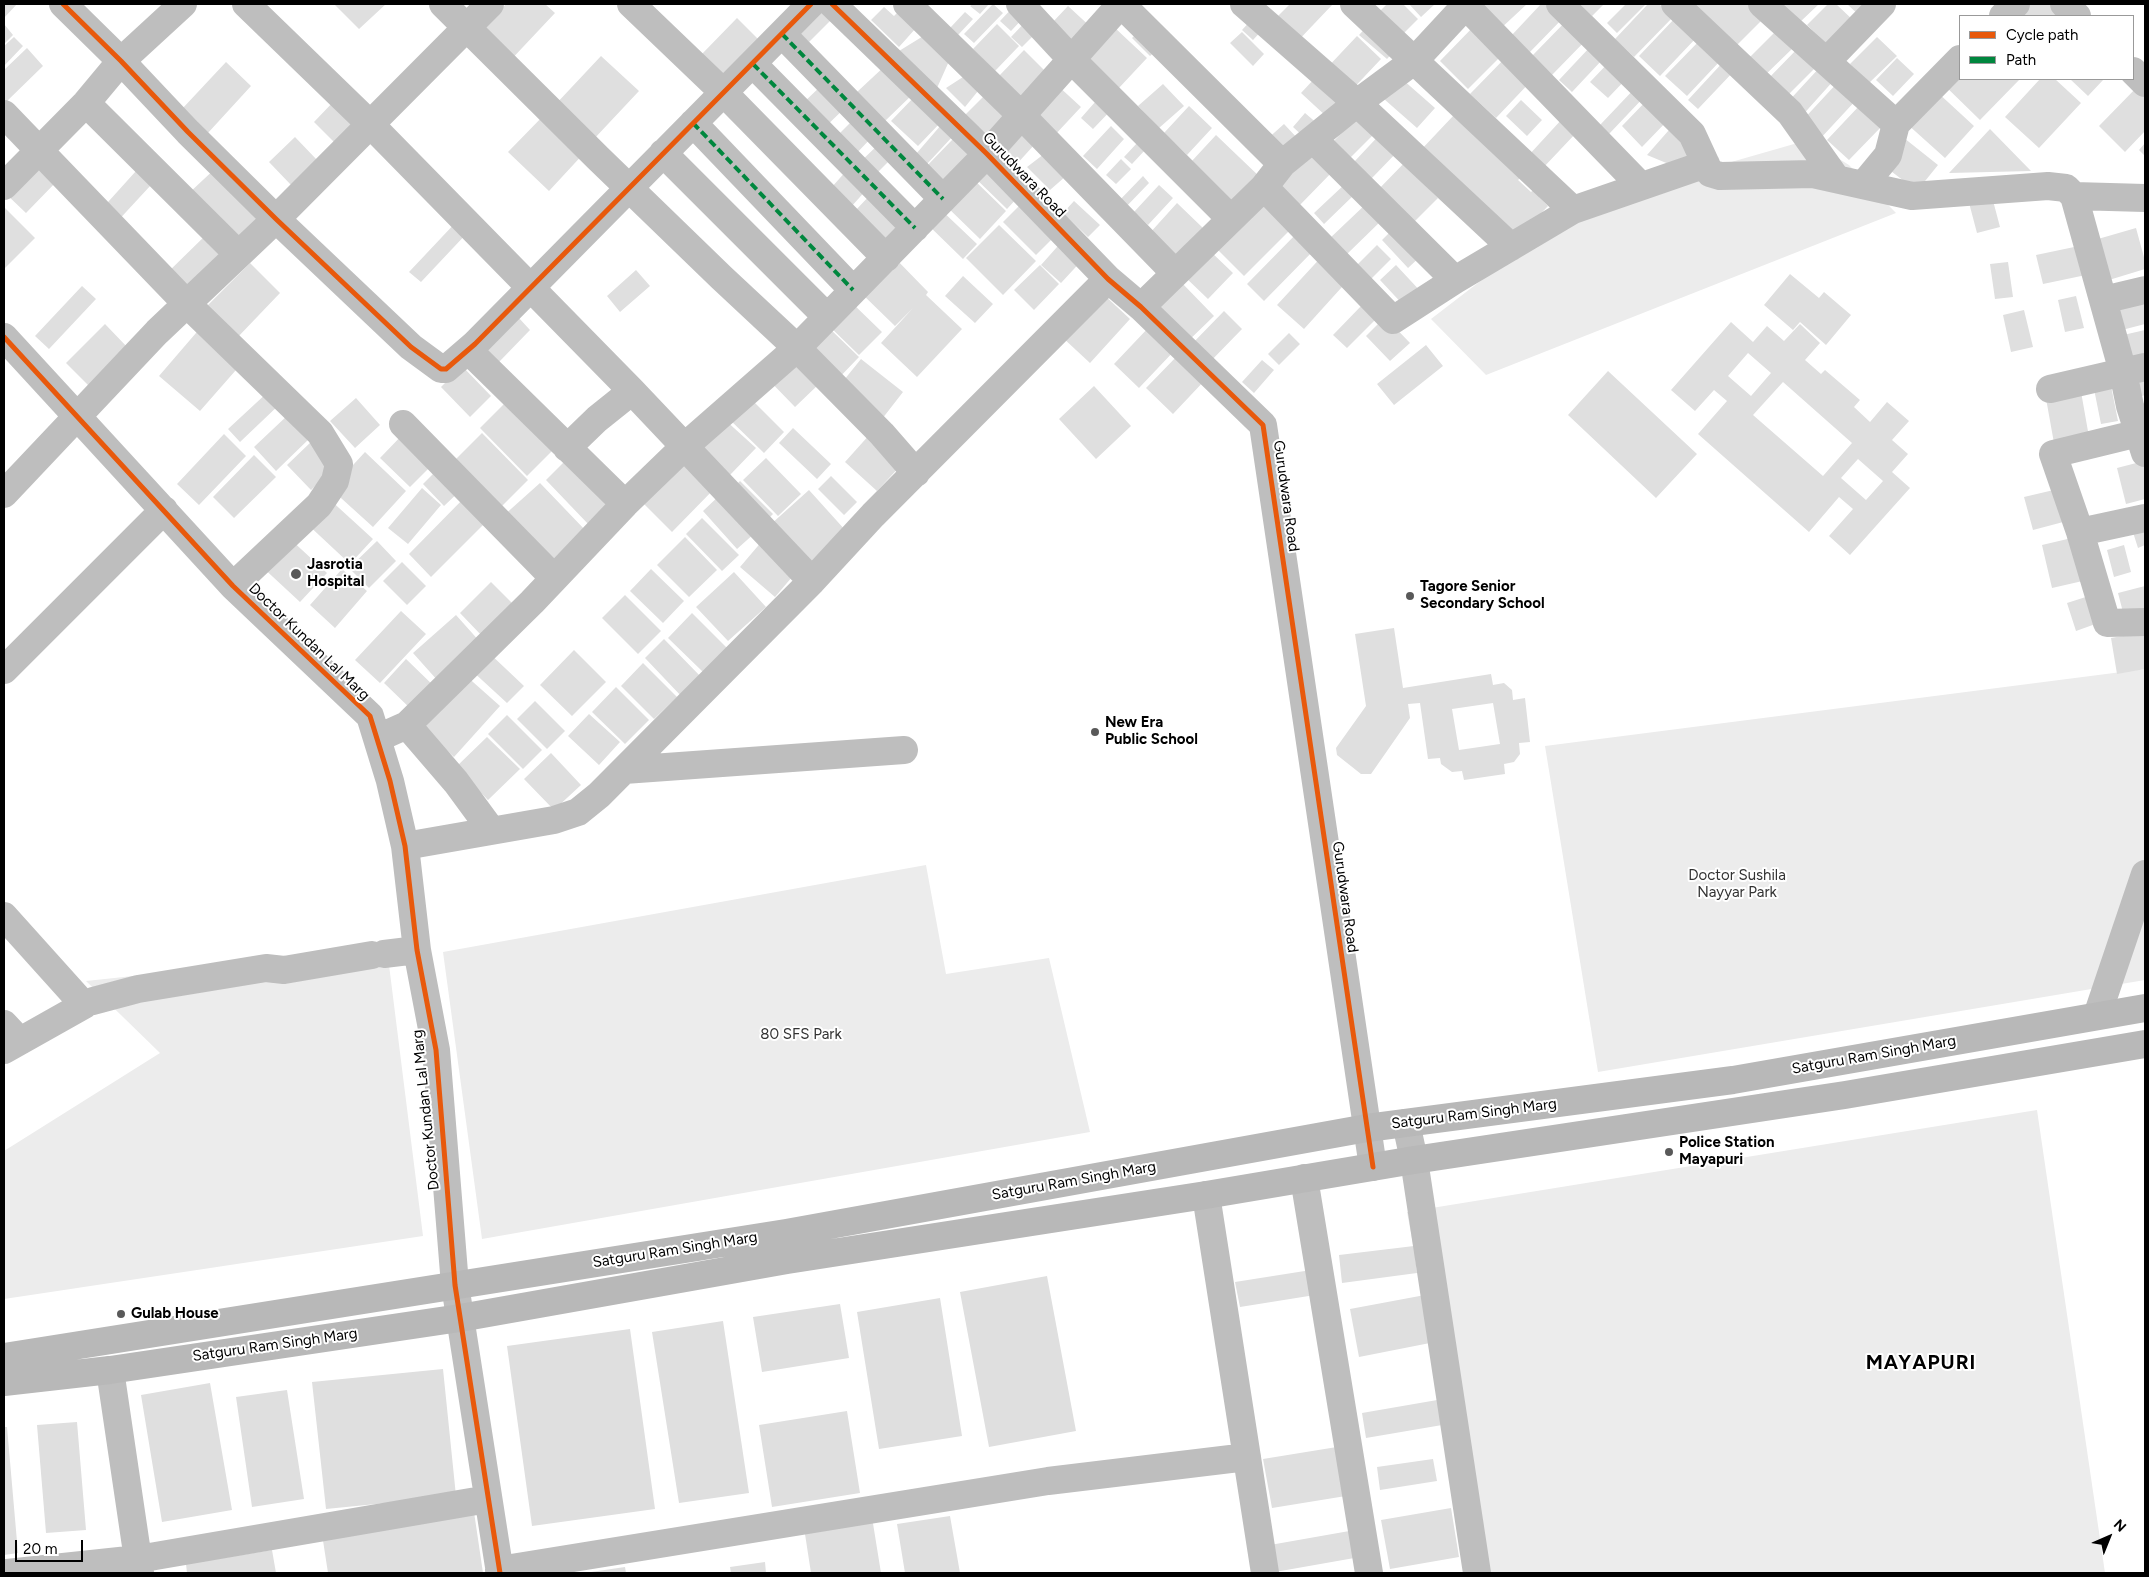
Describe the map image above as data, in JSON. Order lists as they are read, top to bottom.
{
  "streets": {
    "main road": ["Satguru Ram Singh Marg"],
    "street": ["Gurudwara Road", "Doctor Kundan Lal Marg"]
  },
  "crossings": [
    ["Gurudwara Road", "Satguru Ram Singh Marg"],
    ["Doctor Kundan Lal Marg", "Satguru Ram Singh Marg"]
  ],
  "districts": ["MAYAPURI"],
  "parks": ["Doctor Sushila Nayyar Park", "80 SFS Park"],
  "places": [
    "Jasrotia Hospital",
    "Tagore Senior Secondary School",
    "New Era Public School",
    "Police Station Mayapuri",
    "Gulab House"
  ],
  "legend": ["Cycle path", "Path"],
  "scale_bar": "20 m",
  "north": "top right"
}
